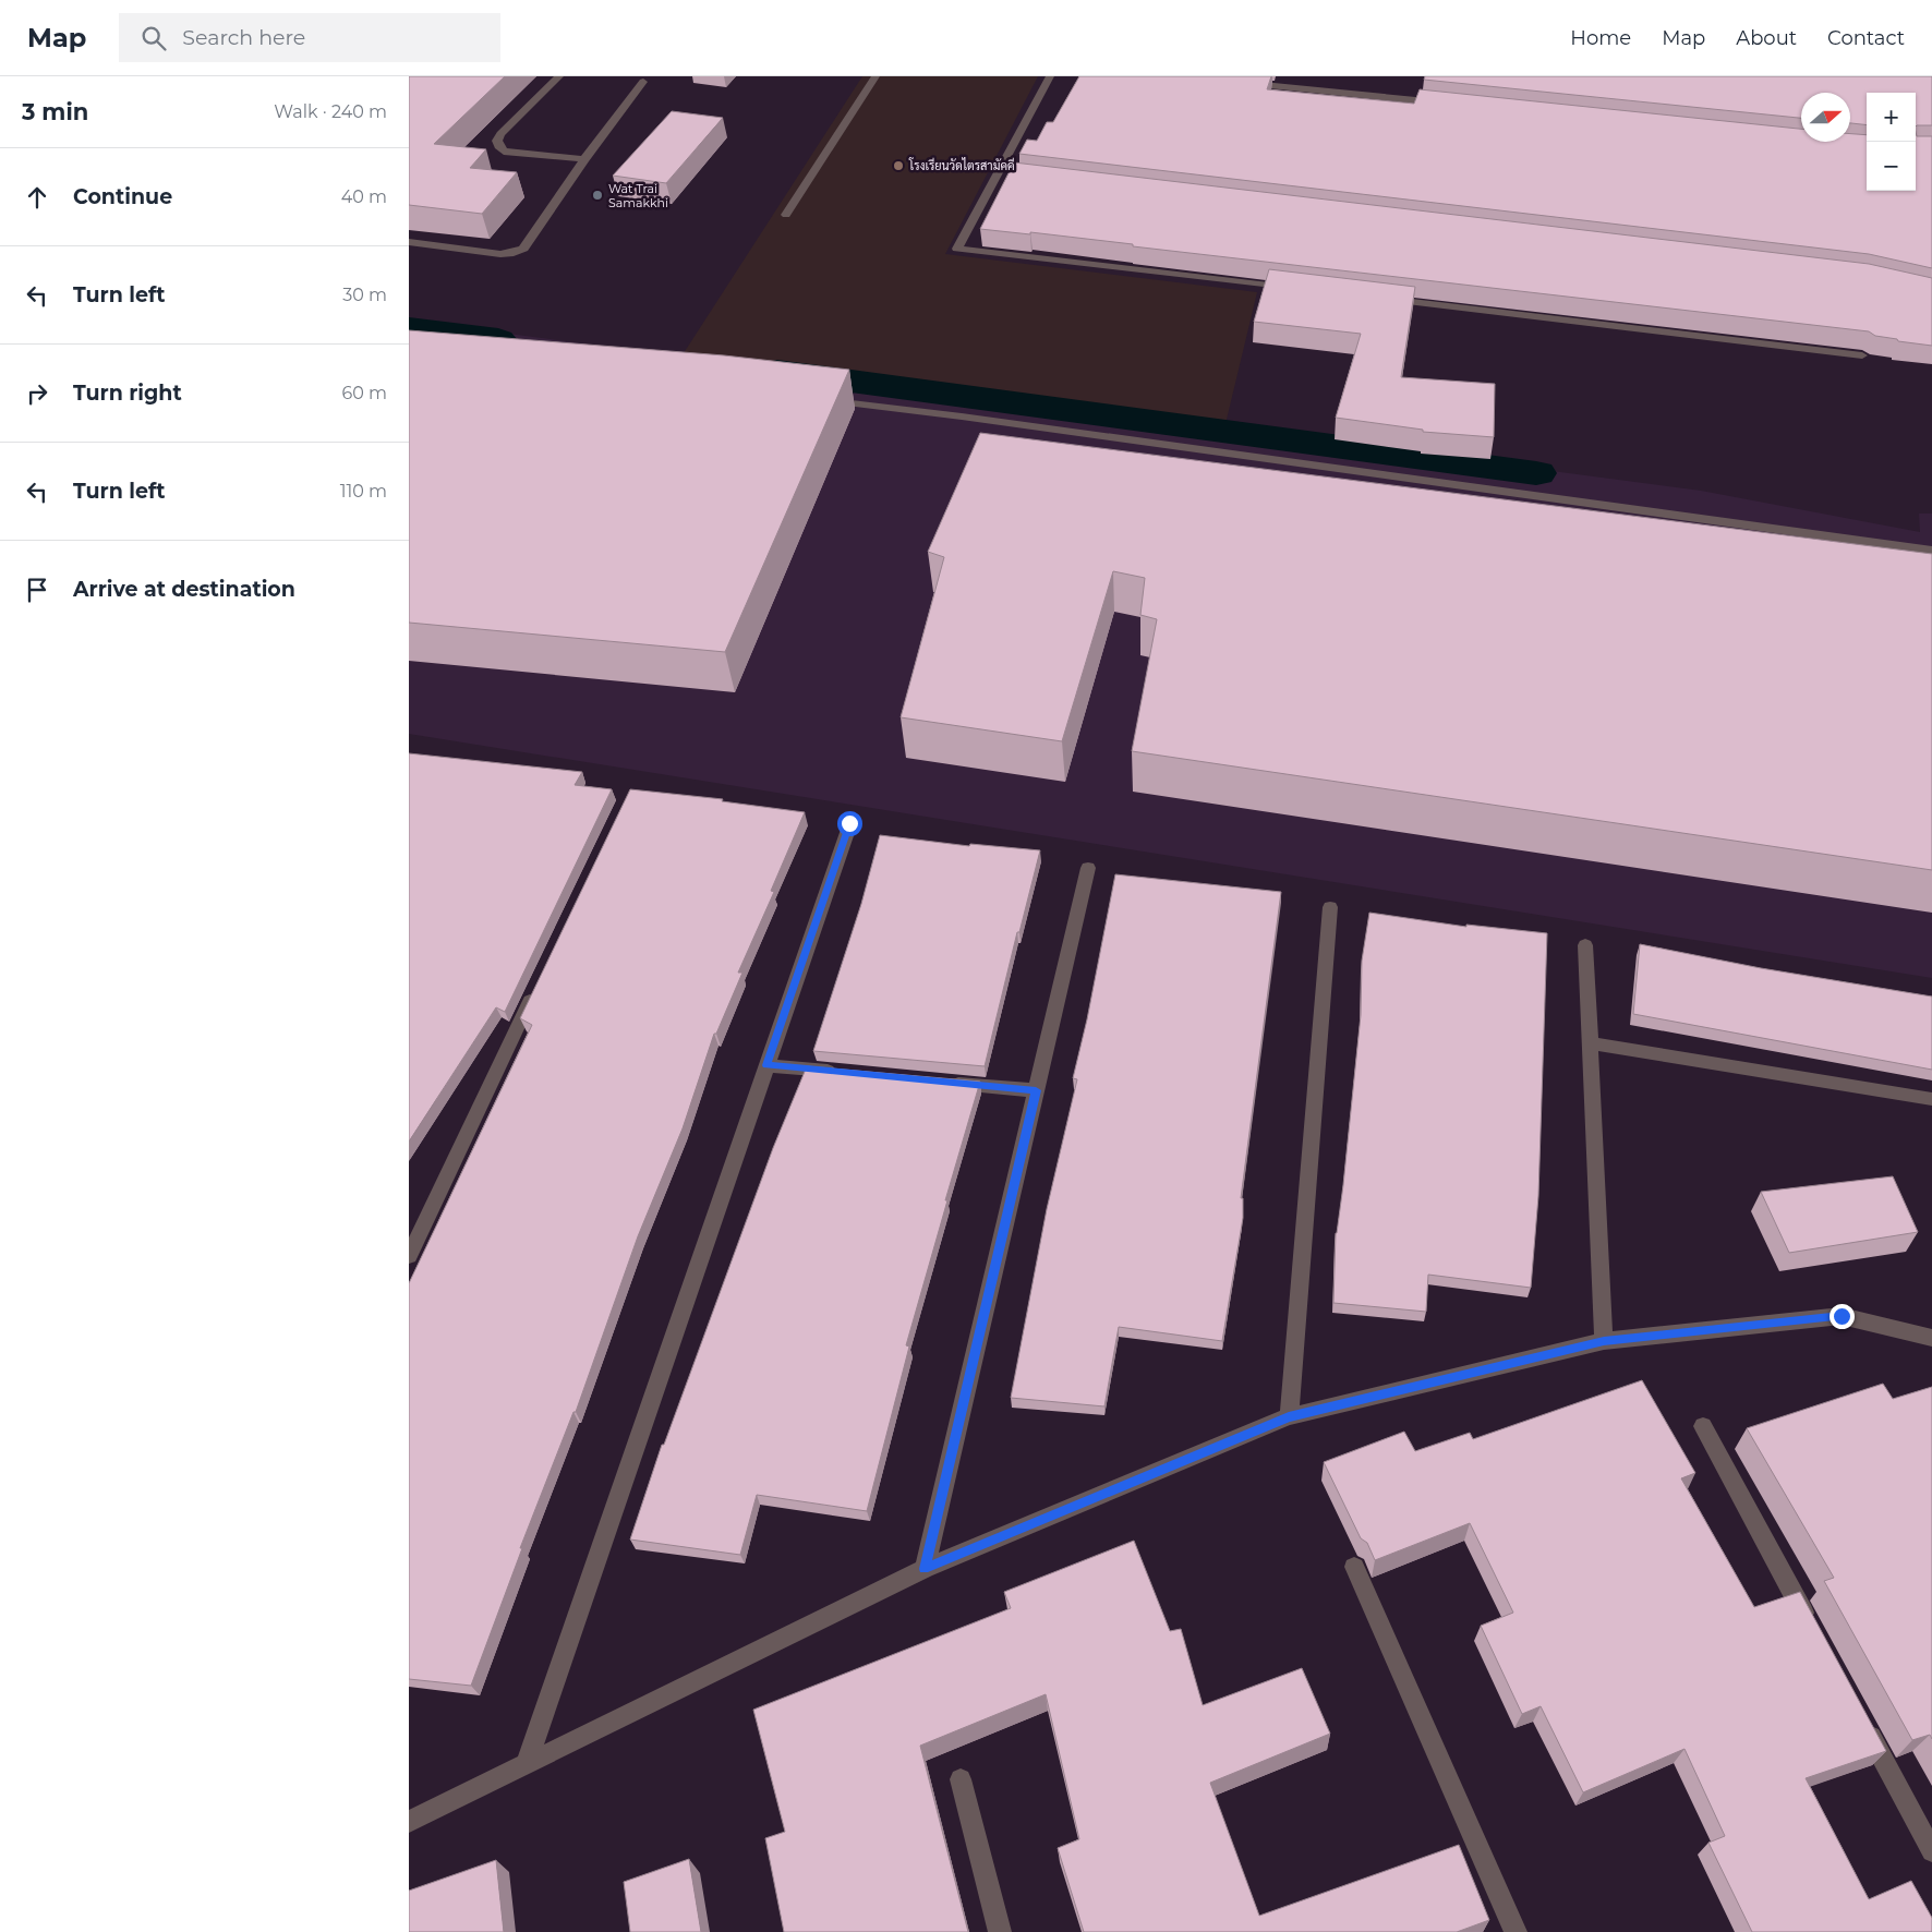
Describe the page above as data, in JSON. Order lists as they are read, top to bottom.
{
  "places": ["โรงเรียนวัดไตรสามัคคี", "Wat Trai Samakkhi"],
  "north": "right",
  "page": {
    "header": "Map",
    "search": "Search here",
    "nav": [
      "Home",
      "Map",
      "About",
      "Contact"
    ],
    "heading": ["3 min", "Walk · 240 m"],
    "map_buttons": ["+", "−"],
    "list": [
      ["Continue", "40 m"],
      ["Turn left", "30 m"],
      ["Turn right", "60 m"],
      ["Turn left", "110 m"],
      "Arrive at destination"
    ]
  }
}
